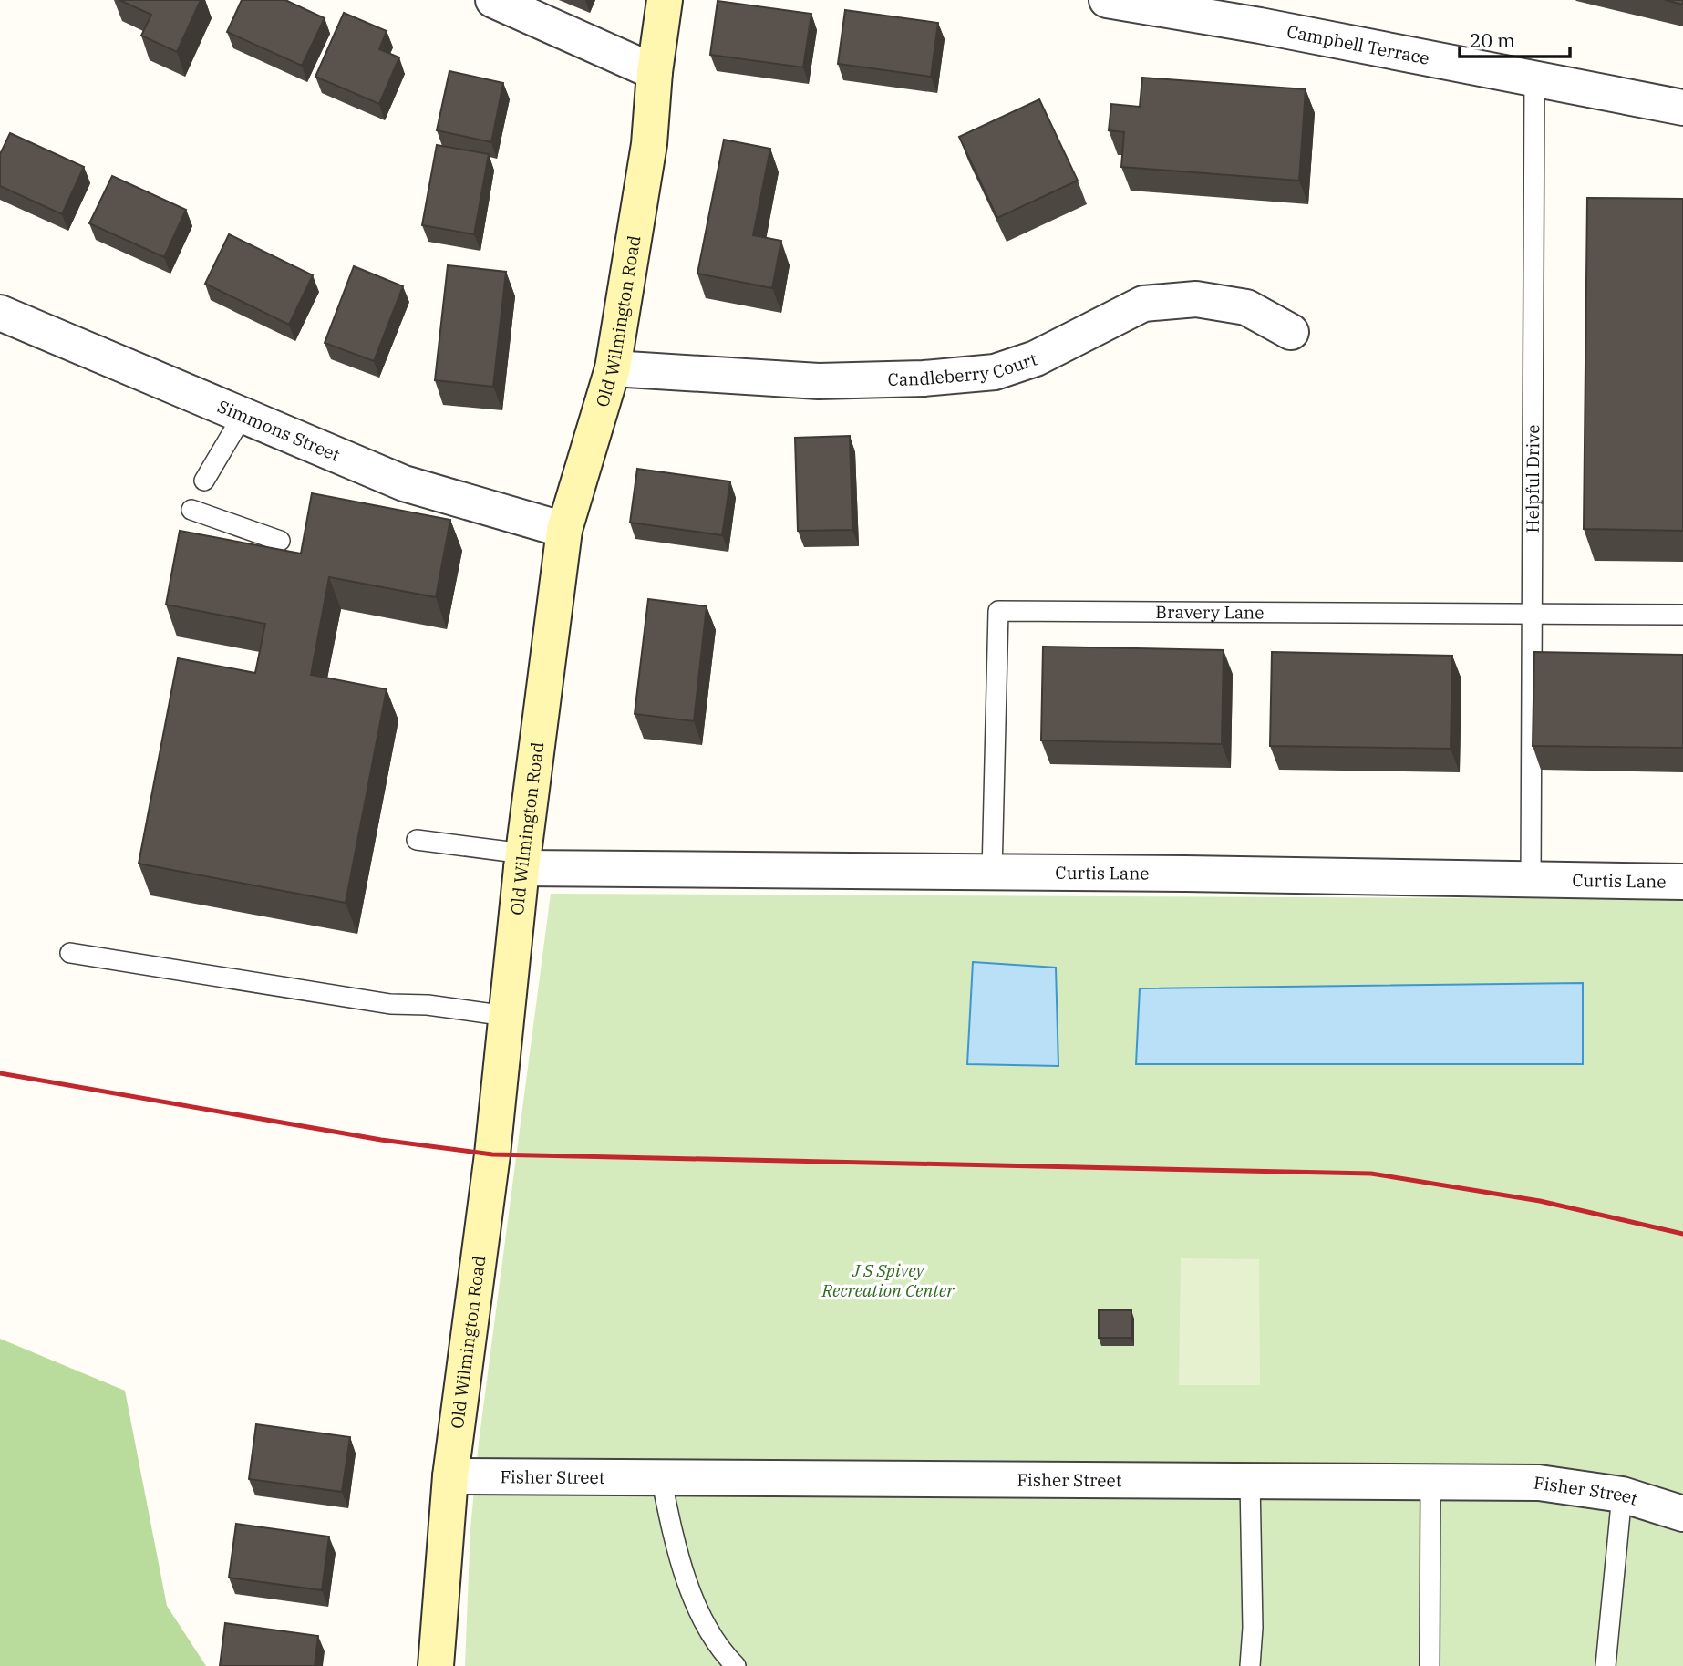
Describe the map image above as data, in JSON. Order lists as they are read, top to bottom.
{
  "streets": {
    "main road": ["Old Wilmington Road"],
    "street": [
      "Campbell Terrace",
      "Candleberry Court",
      "Simmons Street",
      "Curtis Lane",
      "Fisher Street"
    ],
    "lane": ["Helpful Drive", "Bravery Lane"]
  },
  "crossings": [
    ["Campbell Terrace", "Helpful Drive"],
    ["Old Wilmington Road", "Candleberry Court"],
    ["Old Wilmington Road", "Simmons Street"],
    ["Old Wilmington Road", "Curtis Lane"],
    ["Old Wilmington Road", "Fisher Street"],
    ["Helpful Drive", "Bravery Lane"],
    ["Helpful Drive", "Curtis Lane"],
    ["Bravery Lane", "Curtis Lane"]
  ],
  "parks": ["J S Spivey Recreation Center"],
  "scale_bar": "20 m"
}
